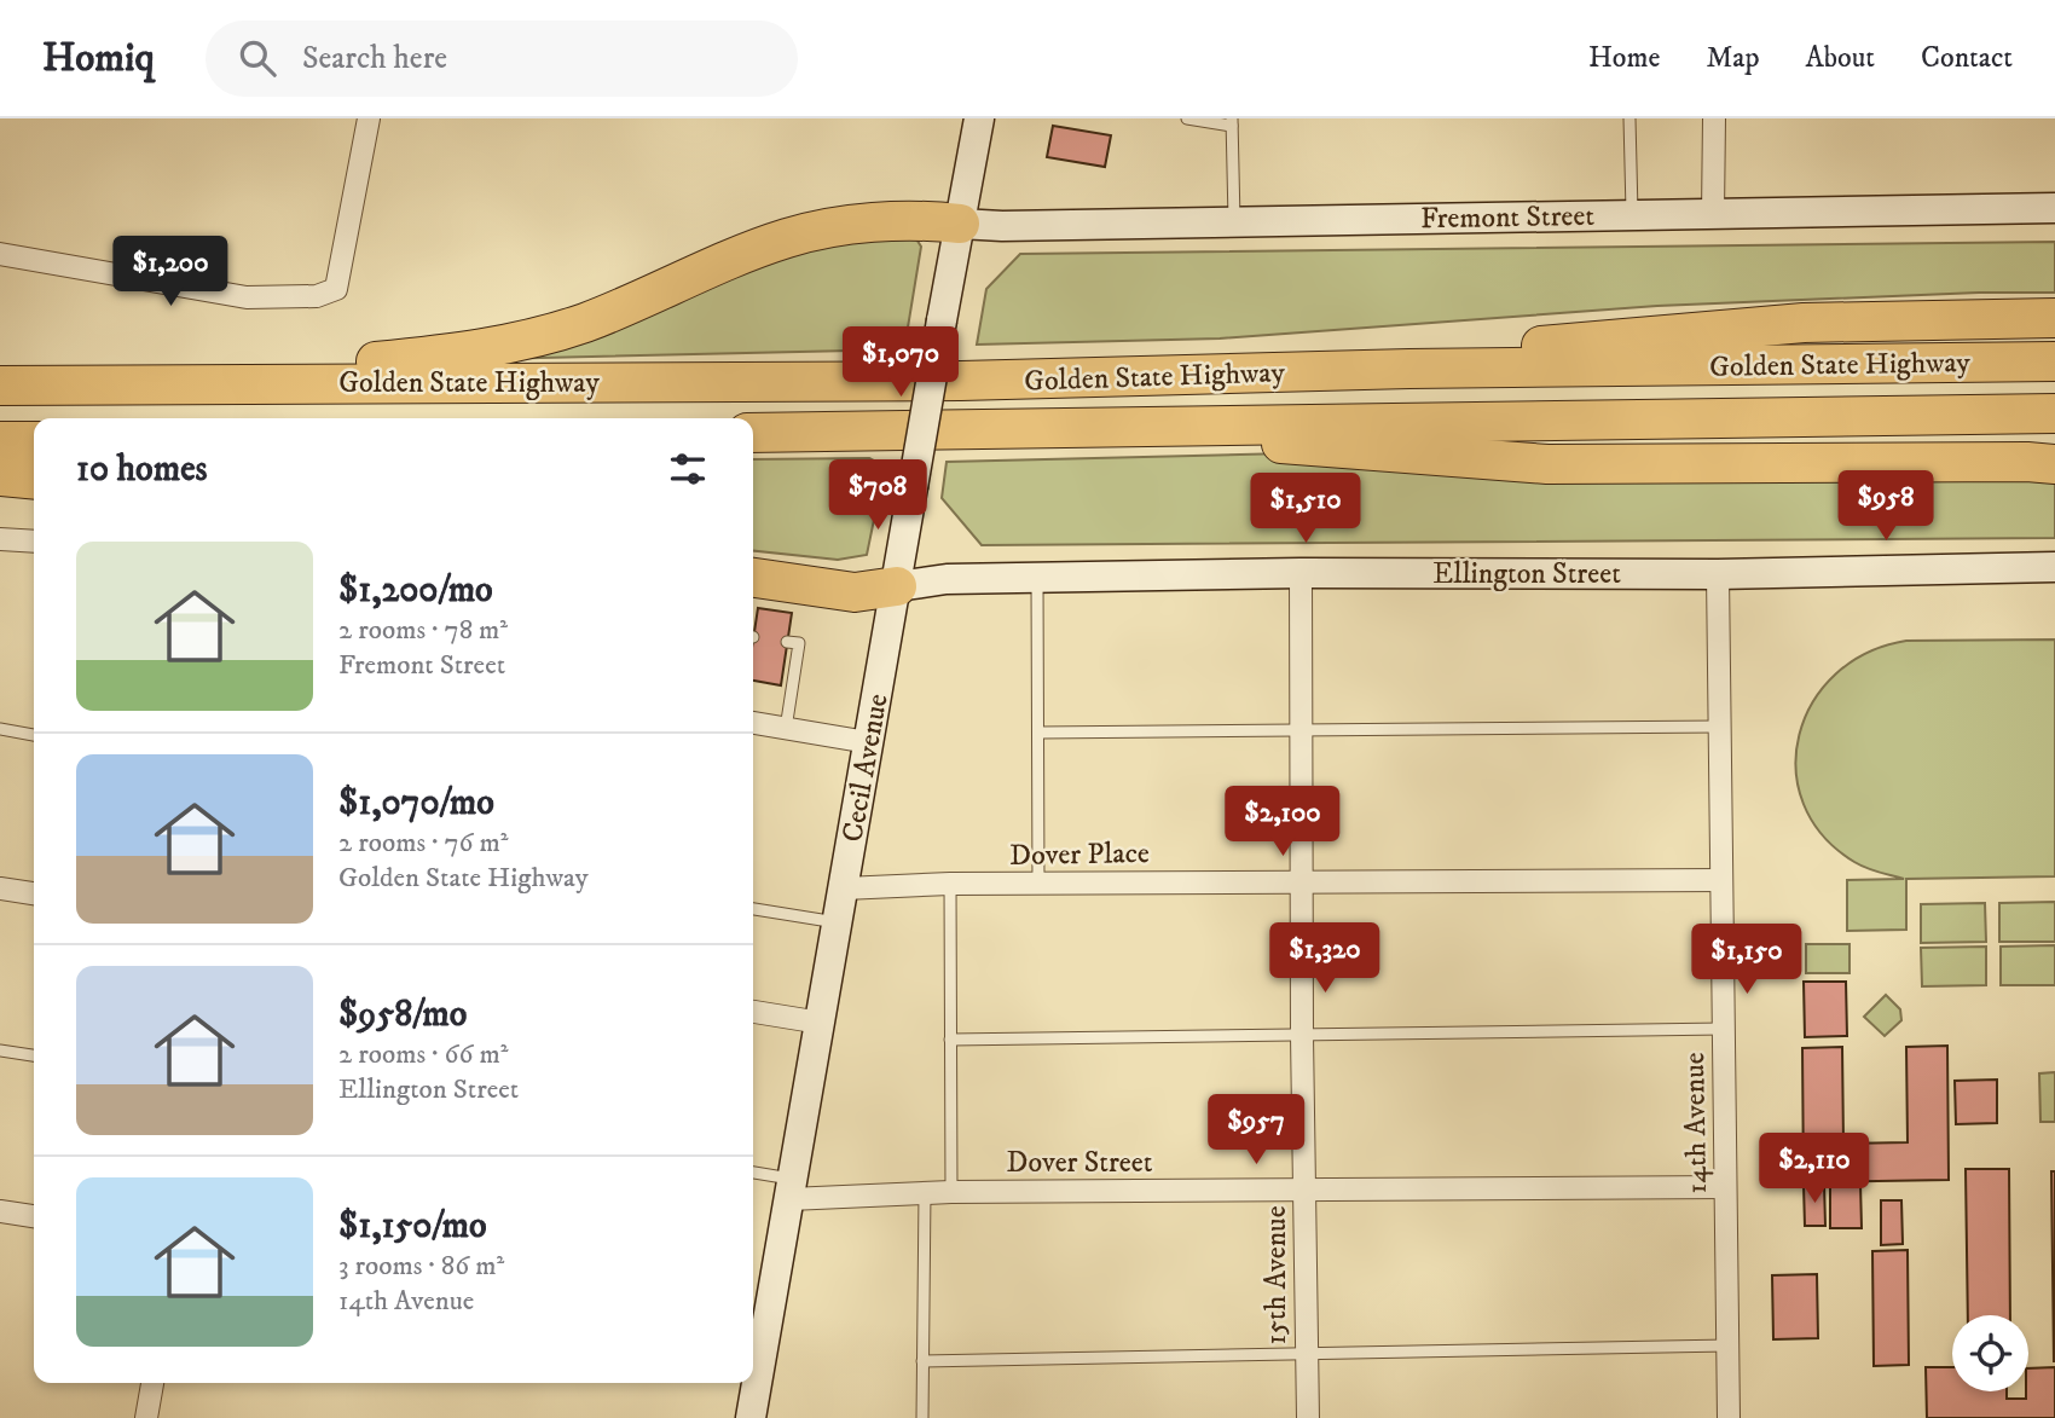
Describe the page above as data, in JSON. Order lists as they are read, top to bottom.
{
  "streets": {
    "highway": ["Golden State Highway"],
    "main road": ["Fremont Street", "Ellington Street", "Cecil Avenue"],
    "street": [
      "Dover Place",
      "14th Avenue",
      "Dover Street",
      "15th Avenue"
    ]
  },
  "crossings": [
    ["Fremont Street", "Cecil Avenue"],
    ["Ellington Street", "Cecil Avenue"],
    ["Ellington Street", "14th Avenue"],
    ["Ellington Street", "15th Avenue"],
    ["Cecil Avenue", "Dover Place"],
    ["Cecil Avenue", "Dover Street"],
    ["Dover Place", "14th Avenue"],
    ["Dover Place", "15th Avenue"],
    ["14th Avenue", "Dover Street"],
    ["Dover Street", "15th Avenue"]
  ],
  "page": {
    "header": "Homiq",
    "search": "Search here",
    "nav": [
      "Home",
      "Map",
      "About",
      "Contact"
    ],
    "price": [
      "$1,200",
      "$1,070",
      "$708",
      "$958",
      "$1,510",
      "$2,100",
      "$1,320",
      "$1,150",
      "$957",
      "$2,110"
    ],
    "heading": "10 homes",
    "list": [
      {
        "name": "$1,200/mo",
        "note": "2 rooms · 78 m² · Fremont Street"
      },
      {
        "name": "$1,070/mo",
        "note": "2 rooms · 76 m² · Golden State Highway"
      },
      {
        "name": "$958/mo",
        "note": "2 rooms · 66 m² · Ellington Street"
      },
      {
        "name": "$1,150/mo",
        "note": "3 rooms · 86 m² · 14th Avenue"
      }
    ]
  }
}
